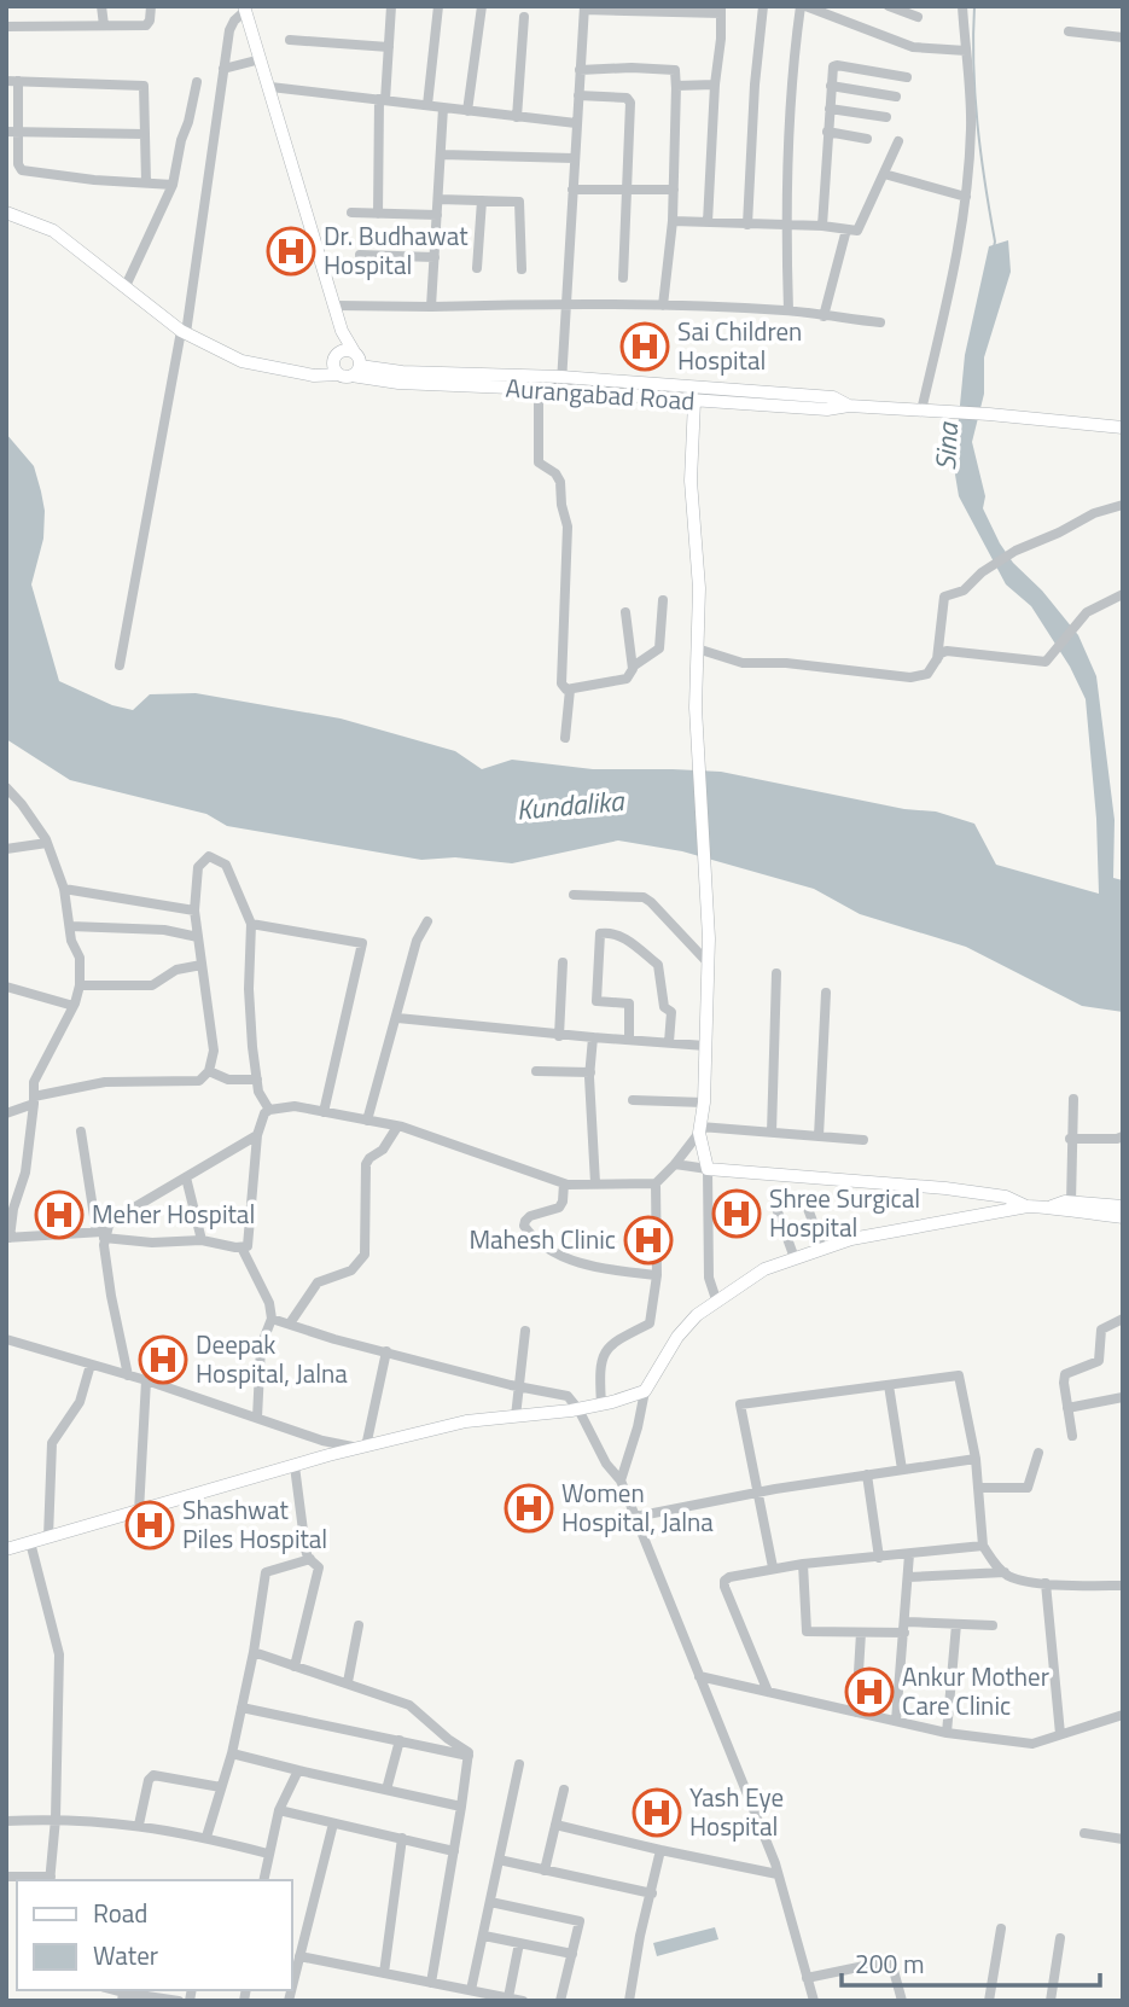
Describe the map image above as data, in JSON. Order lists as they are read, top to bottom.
{
  "streets": {
    "main road": ["Aurangabad Road"]
  },
  "water": ["Sina", "Kundalika"],
  "places": {
    "hospital": [
      "Dr. Budhawat Hospital",
      "Sai Children Hospital",
      "Shree Surgical Hospital",
      "Meher Hospital",
      "Mahesh Clinic",
      "Deepak Hospital, Jalna",
      "Women Hospital, Jalna",
      "Shashwat Piles Hospital",
      "Ankur Mother Care Clinic",
      "Yash Eye Hospital"
    ]
  },
  "legend": ["Road", "Water"],
  "scale_bar": "200 m"
}
